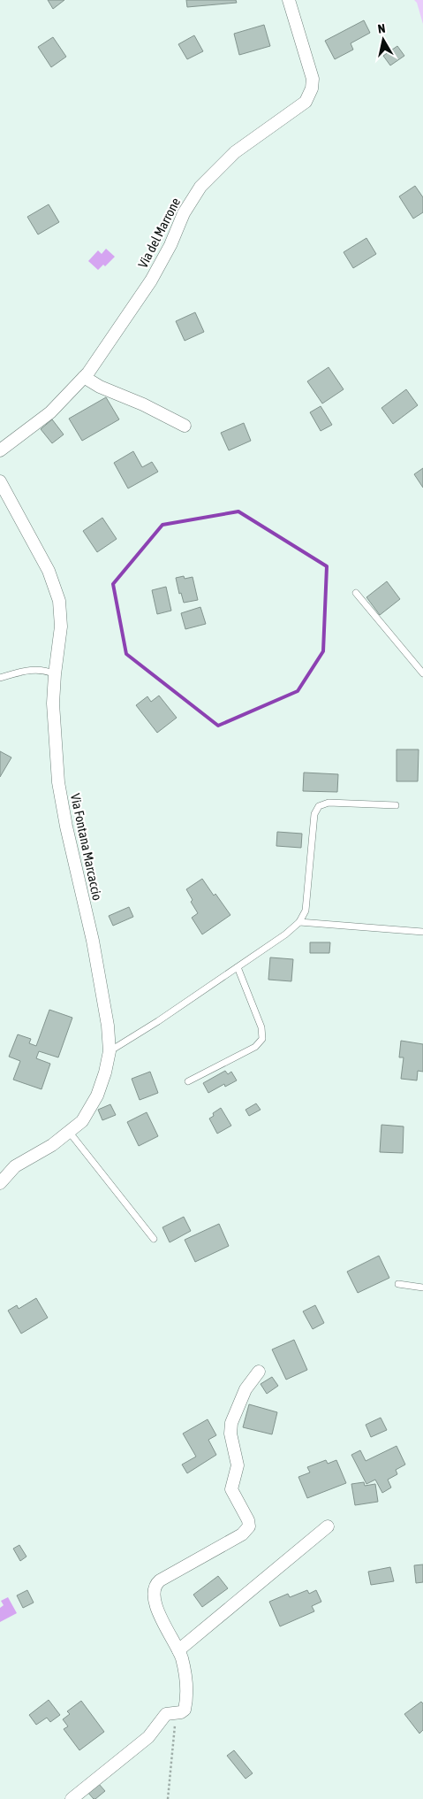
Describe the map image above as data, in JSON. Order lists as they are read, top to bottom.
{
  "streets": {
    "street": ["Via del Marrone", "Via Fontana Marcaccio"]
  },
  "north": "top"
}
